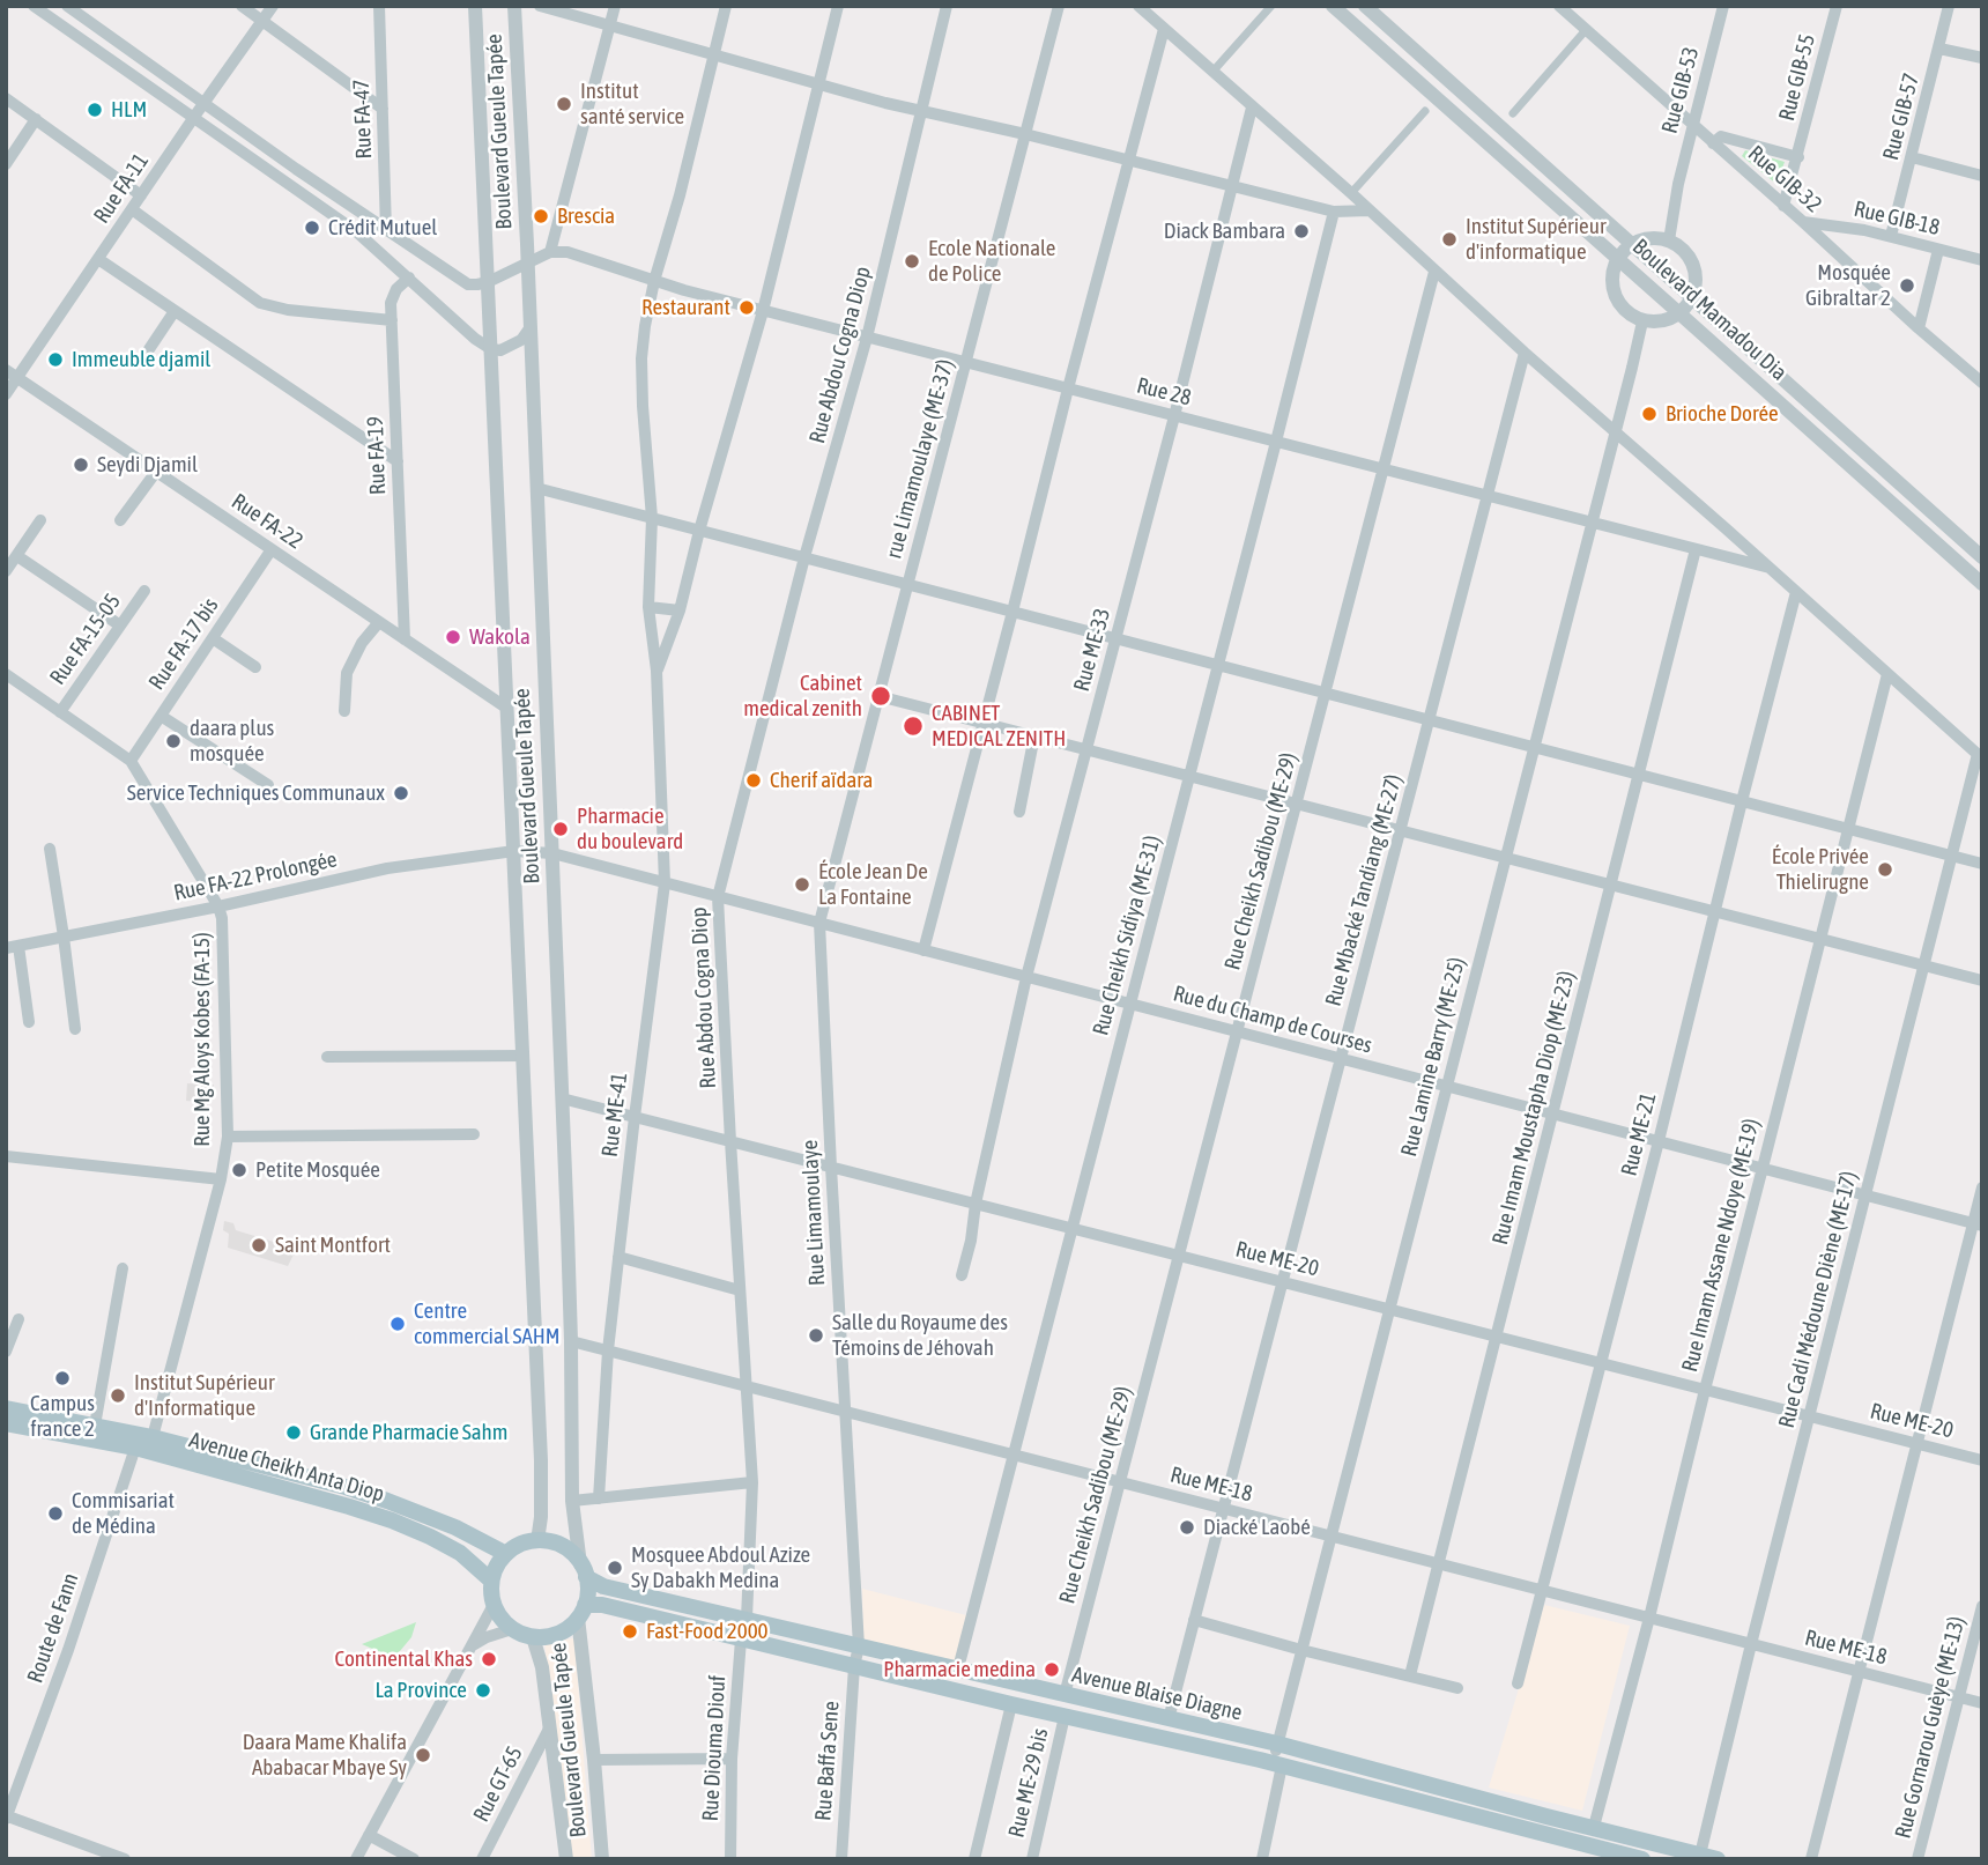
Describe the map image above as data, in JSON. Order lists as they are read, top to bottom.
{
  "streets": {
    "main road": ["Avenue Cheikh Anta Diop", "Avenue Blaise Diagne"],
    "street": [
      "Rue GIB-55",
      "Rue GIB-53",
      "Rue GIB-57",
      "Rue FA-47",
      "Boulevard Gueule Tapée",
      "Rue GIB-32",
      "Rue FA-11",
      "Rue GIB-18",
      "Boulevard Mamadou Dia",
      "Rue Abdou Cogna Diop",
      "Rue 28",
      "Rue FA-19",
      "rue Limamoulaye (ME-37)",
      "Rue FA-22",
      "Rue FA-15-05",
      "Rue FA-17 bis",
      "Rue ME-33",
      "Rue Cheikh Sadibou (ME-29)",
      "Rue FA-22 Prolongée",
      "Rue Mbacké Tandiang (ME-27)",
      "Rue Cheikh Sidiya (ME-31)",
      "Rue du Champ de Courses",
      "Rue Mg Aloys Kobes (FA-15)",
      "Rue Lamine Barry (ME-25)",
      "Rue Imam Moustapha Diop (ME-23)",
      "Rue ME-41",
      "Rue ME-21",
      "Rue Limamoulaye",
      "Rue Imam Assane Ndoye (ME-19)",
      "Rue ME-20",
      "Rue Cadi Médoune Diène (ME-17)",
      "Rue ME-18",
      "Route de Fann",
      "Rue Gornarou Guèye (ME-13)",
      "Rue Diouma Diouf",
      "Rue Baffa Sene",
      "Rue ME-29 bis",
      "Rue GT-65"
    ]
  },
  "crossings": [
    ["Rue GIB-55", "Rue GIB-32"],
    ["Rue GIB-53", "Rue GIB-32"],
    ["Rue GIB-57", "Rue GIB-18"],
    ["Boulevard Gueule Tapée", "Rue FA-22"],
    ["Boulevard Gueule Tapée", "Rue FA-22 Prolongée"],
    ["Boulevard Gueule Tapée", "Rue du Champ de Courses"],
    ["Boulevard Gueule Tapée", "Rue ME-20"],
    ["Boulevard Gueule Tapée", "Avenue Cheikh Anta Diop"],
    ["Boulevard Gueule Tapée", "Rue ME-18"],
    ["Boulevard Gueule Tapée", "Avenue Blaise Diagne"],
    ["Boulevard Gueule Tapée", "Rue GT-65"],
    ["Rue GIB-32", "Rue GIB-18"],
    ["Rue FA-11", "Rue FA-22"],
    ["Rue Abdou Cogna Diop", "Rue 28"],
    ["Rue Abdou Cogna Diop", "Rue du Champ de Courses"],
    ["Rue Abdou Cogna Diop", "Rue ME-20"],
    ["Rue Abdou Cogna Diop", "Rue ME-18"],
    ["Rue Abdou Cogna Diop", "Avenue Blaise Diagne"],
    ["Rue Abdou Cogna Diop", "Rue Diouma Diouf"],
    ["Rue 28", "rue Limamoulaye (ME-37)"],
    ["Rue 28", "Rue ME-33"],
    ["Rue 28", "Rue Cheikh Sadibou (ME-29)"],
    ["Rue 28", "Rue Mbacké Tandiang (ME-27)"],
    ["Rue 28", "Rue Cheikh Sidiya (ME-31)"],
    ["Rue 28", "Rue Lamine Barry (ME-25)"],
    ["Rue 28", "Rue Imam Moustapha Diop (ME-23)"],
    ["Rue 28", "Rue ME-41"],
    ["Rue FA-19", "Rue FA-22"],
    ["rue Limamoulaye (ME-37)", "Rue du Champ de Courses"],
    ["rue Limamoulaye (ME-37)", "Rue Limamoulaye"],
    ["Rue FA-22", "Rue FA-17 bis"],
    ["Rue FA-15-05", "Rue Mg Aloys Kobes (FA-15)"],
    ["Rue FA-17 bis", "Rue Mg Aloys Kobes (FA-15)"],
    ["Rue ME-33", "Rue du Champ de Courses"],
    ["Rue ME-33", "Rue ME-20"],
    ["Rue Cheikh Sadibou (ME-29)", "Rue du Champ de Courses"],
    ["Rue Cheikh Sadibou (ME-29)", "Rue ME-20"],
    ["Rue Cheikh Sadibou (ME-29)", "Rue ME-18"],
    ["Rue Cheikh Sadibou (ME-29)", "Avenue Blaise Diagne"],
    ["Rue FA-22 Prolongée", "Rue Mg Aloys Kobes (FA-15)"],
    ["Rue Mbacké Tandiang (ME-27)", "Rue du Champ de Courses"],
    ["Rue Mbacké Tandiang (ME-27)", "Rue ME-20"],
    ["Rue Mbacké Tandiang (ME-27)", "Rue ME-18"],
    ["Rue Mbacké Tandiang (ME-27)", "Avenue Blaise Diagne"],
    ["Rue Cheikh Sidiya (ME-31)", "Rue du Champ de Courses"],
    ["Rue Cheikh Sidiya (ME-31)", "Rue ME-20"],
    ["Rue Cheikh Sidiya (ME-31)", "Rue ME-18"],
    ["Rue Cheikh Sidiya (ME-31)", "Avenue Blaise Diagne"],
    ["Rue du Champ de Courses", "Rue Lamine Barry (ME-25)"],
    ["Rue du Champ de Courses", "Rue Imam Moustapha Diop (ME-23)"],
    ["Rue du Champ de Courses", "Rue ME-41"],
    ["Rue du Champ de Courses", "Rue ME-21"],
    ["Rue du Champ de Courses", "Rue Limamoulaye"],
    ["Rue du Champ de Courses", "Rue Imam Assane Ndoye (ME-19)"],
    ["Rue du Champ de Courses", "Rue Cadi Médoune Diène (ME-17)"],
    ["Rue Mg Aloys Kobes (FA-15)", "Avenue Cheikh Anta Diop"],
    ["Rue Lamine Barry (ME-25)", "Rue ME-20"],
    ["Rue Lamine Barry (ME-25)", "Rue ME-18"],
    ["Rue Lamine Barry (ME-25)", "Avenue Blaise Diagne"],
    ["Rue Imam Moustapha Diop (ME-23)", "Rue ME-20"],
    ["Rue Imam Moustapha Diop (ME-23)", "Rue ME-18"],
    ["Rue ME-41", "Rue ME-20"],
    ["Rue ME-41", "Rue ME-18"],
    ["Rue ME-21", "Rue ME-20"],
    ["Rue ME-21", "Rue ME-18"],
    ["Rue Limamoulaye", "Rue ME-20"],
    ["Rue Limamoulaye", "Rue ME-18"],
    ["Rue Limamoulaye", "Avenue Blaise Diagne"],
    ["Rue Limamoulaye", "Rue Baffa Sene"],
    ["Rue Imam Assane Ndoye (ME-19)", "Rue ME-20"],
    ["Rue Imam Assane Ndoye (ME-19)", "Rue ME-18"],
    ["Rue Imam Assane Ndoye (ME-19)", "Avenue Blaise Diagne"],
    ["Rue ME-20", "Rue Cadi Médoune Diène (ME-17)"],
    ["Rue Cadi Médoune Diène (ME-17)", "Rue ME-18"],
    ["Rue Cadi Médoune Diène (ME-17)", "Avenue Blaise Diagne"],
    ["Avenue Cheikh Anta Diop", "Route de Fann"],
    ["Avenue Cheikh Anta Diop", "Avenue Blaise Diagne"],
    ["Rue ME-18", "Rue Gornarou Guèye (ME-13)"],
    ["Avenue Blaise Diagne", "Rue Diouma Diouf"],
    ["Avenue Blaise Diagne", "Rue Baffa Sene"],
    ["Avenue Blaise Diagne", "Rue ME-29 bis"]
  ],
  "places": [
    "Institut santé service",
    "HLM",
    "Brescia",
    "Crédit Mutuel",
    "Diack Bambara",
    "Institut Supérieur d'informatique",
    "Ecole Nationale de Police",
    "Mosquée Gibraltar 2",
    "Restaurant",
    "Immeuble djamil",
    "Brioche Dorée",
    "Seydi Djamil",
    "Wakola",
    "Cabinet medical zenith",
    "CABINET MEDICAL ZENITH",
    "daara plus mosquée",
    "Cherif aïdara",
    "Service Techniques Communaux",
    "Pharmacie du boulevard",
    "École Privée Thielirugne",
    "École Jean De La Fontaine",
    "Petite Mosquée",
    "Saint Montfort",
    "Centre commercial SAHM",
    "Salle du Royaume des Témoins de Jéhovah",
    "Campus france 2",
    "Institut Supérieur d'Informatique",
    "Grande Pharmacie Sahm",
    "Commisariat de Médina",
    "Diacké Laobé",
    "Mosquee Abdoul Azize Sy Dabakh Medina",
    "Fast-Food 2000",
    "Continental Khas",
    "Pharmacie medina",
    "La Province",
    "Daara Mame Khalifa Ababacar Mbaye Sy"
  ]
}
